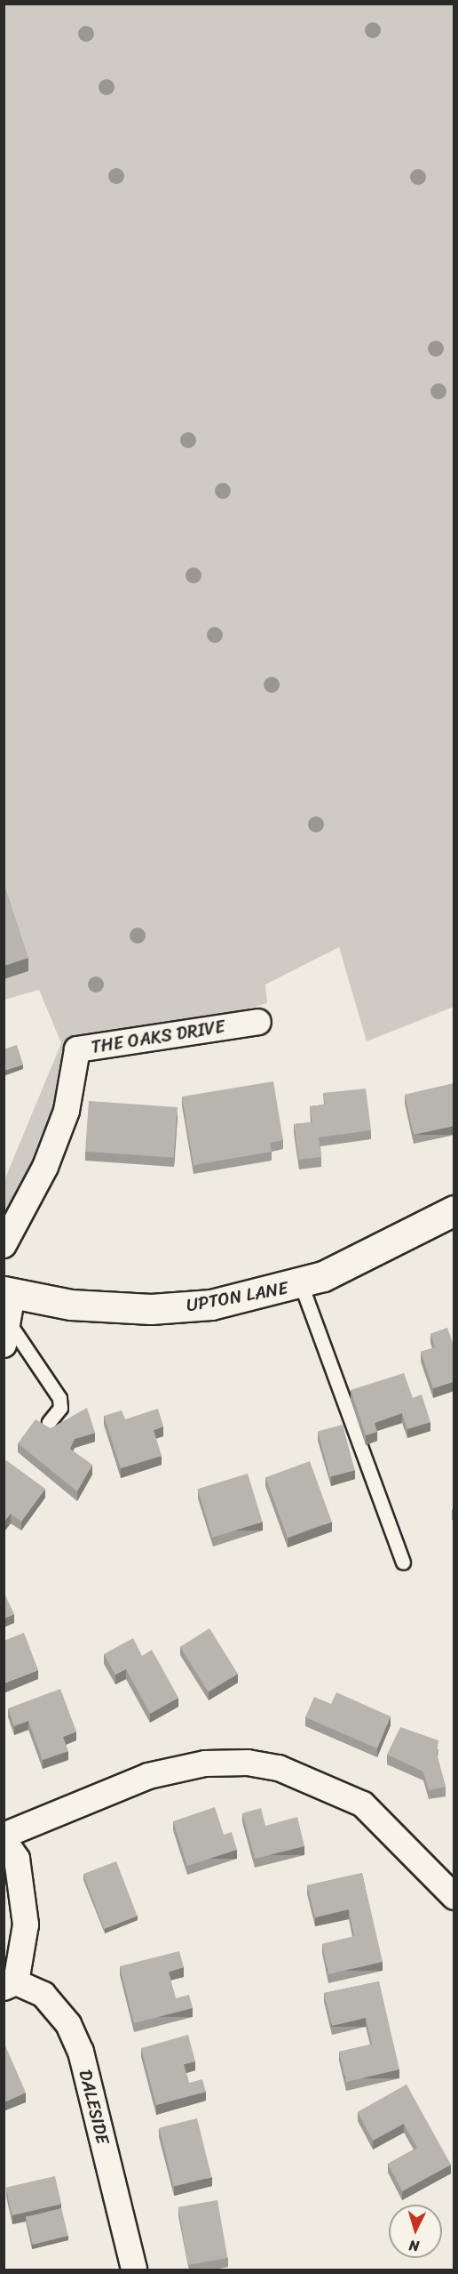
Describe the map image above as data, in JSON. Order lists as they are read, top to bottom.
{
  "streets": {
    "street": ["THE OAKS DRIVE", "UPTON LANE", "DALESIDE"]
  },
  "north": "bottom"
}
